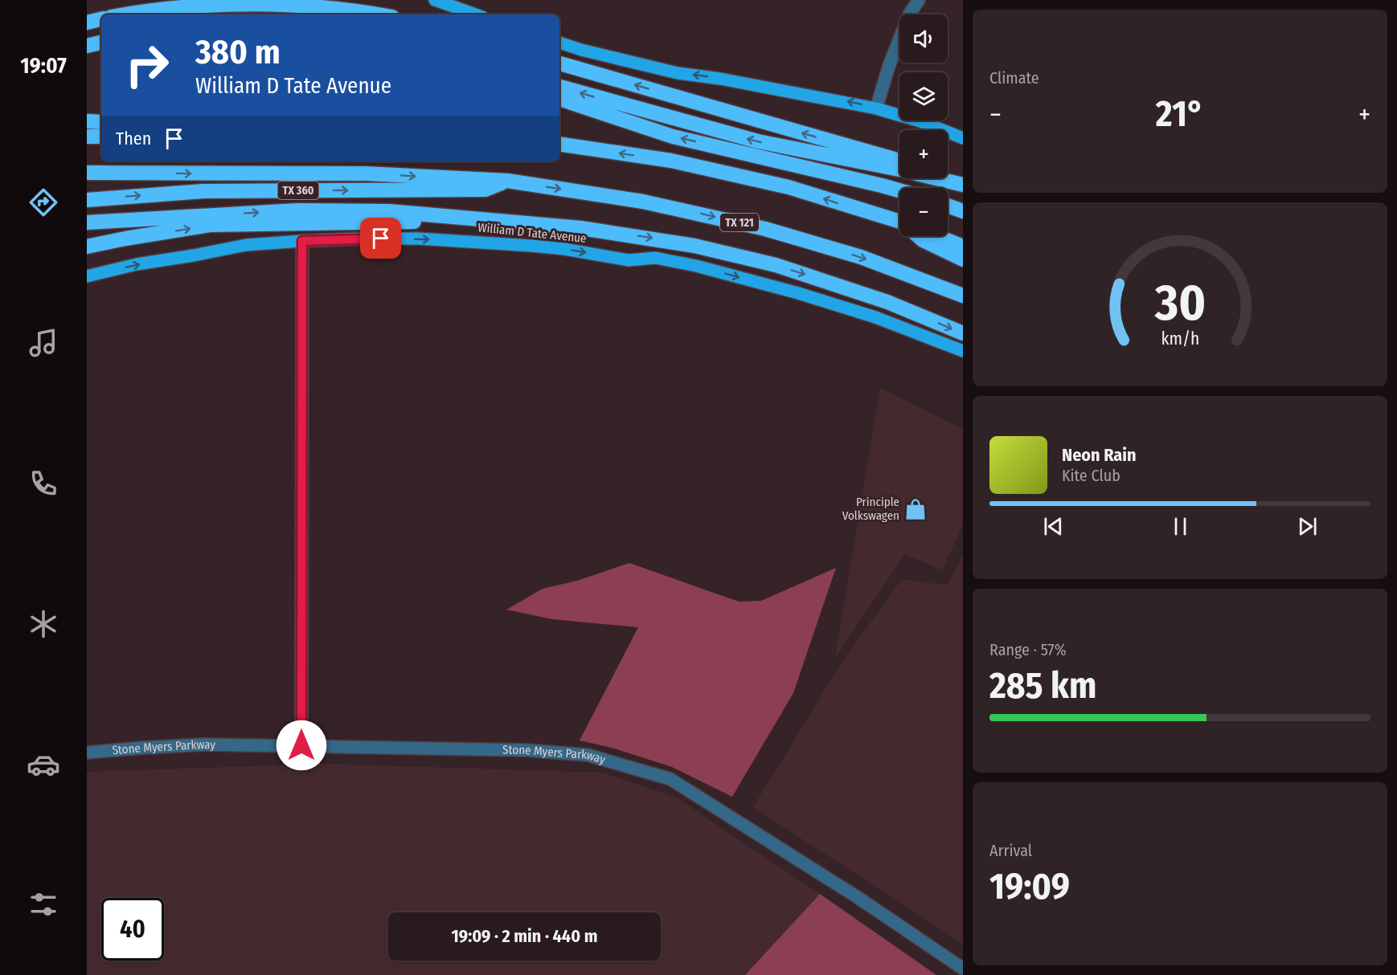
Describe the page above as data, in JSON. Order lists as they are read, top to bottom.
{
  "streets": {
    "highway": ["TX 360", "TX 121"],
    "main road": ["William D Tate Avenue"],
    "street": ["Stone Myers Parkway"]
  },
  "crossings": [
    ["TX 360", "TX 121"]
  ],
  "one_way": ["William D Tate Avenue"],
  "places": {
    "shop": ["Principle Volkswagen"]
  },
  "page": {
    "tabs": "19:07",
    "tile": [
      "Climate",
      ["Range · 57%", "285 km"],
      ["Arrival", "19:09"]
    ],
    "map_buttons": ["+", "−"],
    "turn": ["380 m", "William D Tate Avenue"],
    "heat": ["−", "21°", "+"],
    "then": "Then",
    "song": ["Neon Rain", "Kite Club"],
    "limit": "40",
    "trip": "19:09 · 2 min · 440 m",
    "gauge": ["30", "km/h"]
  }
}
